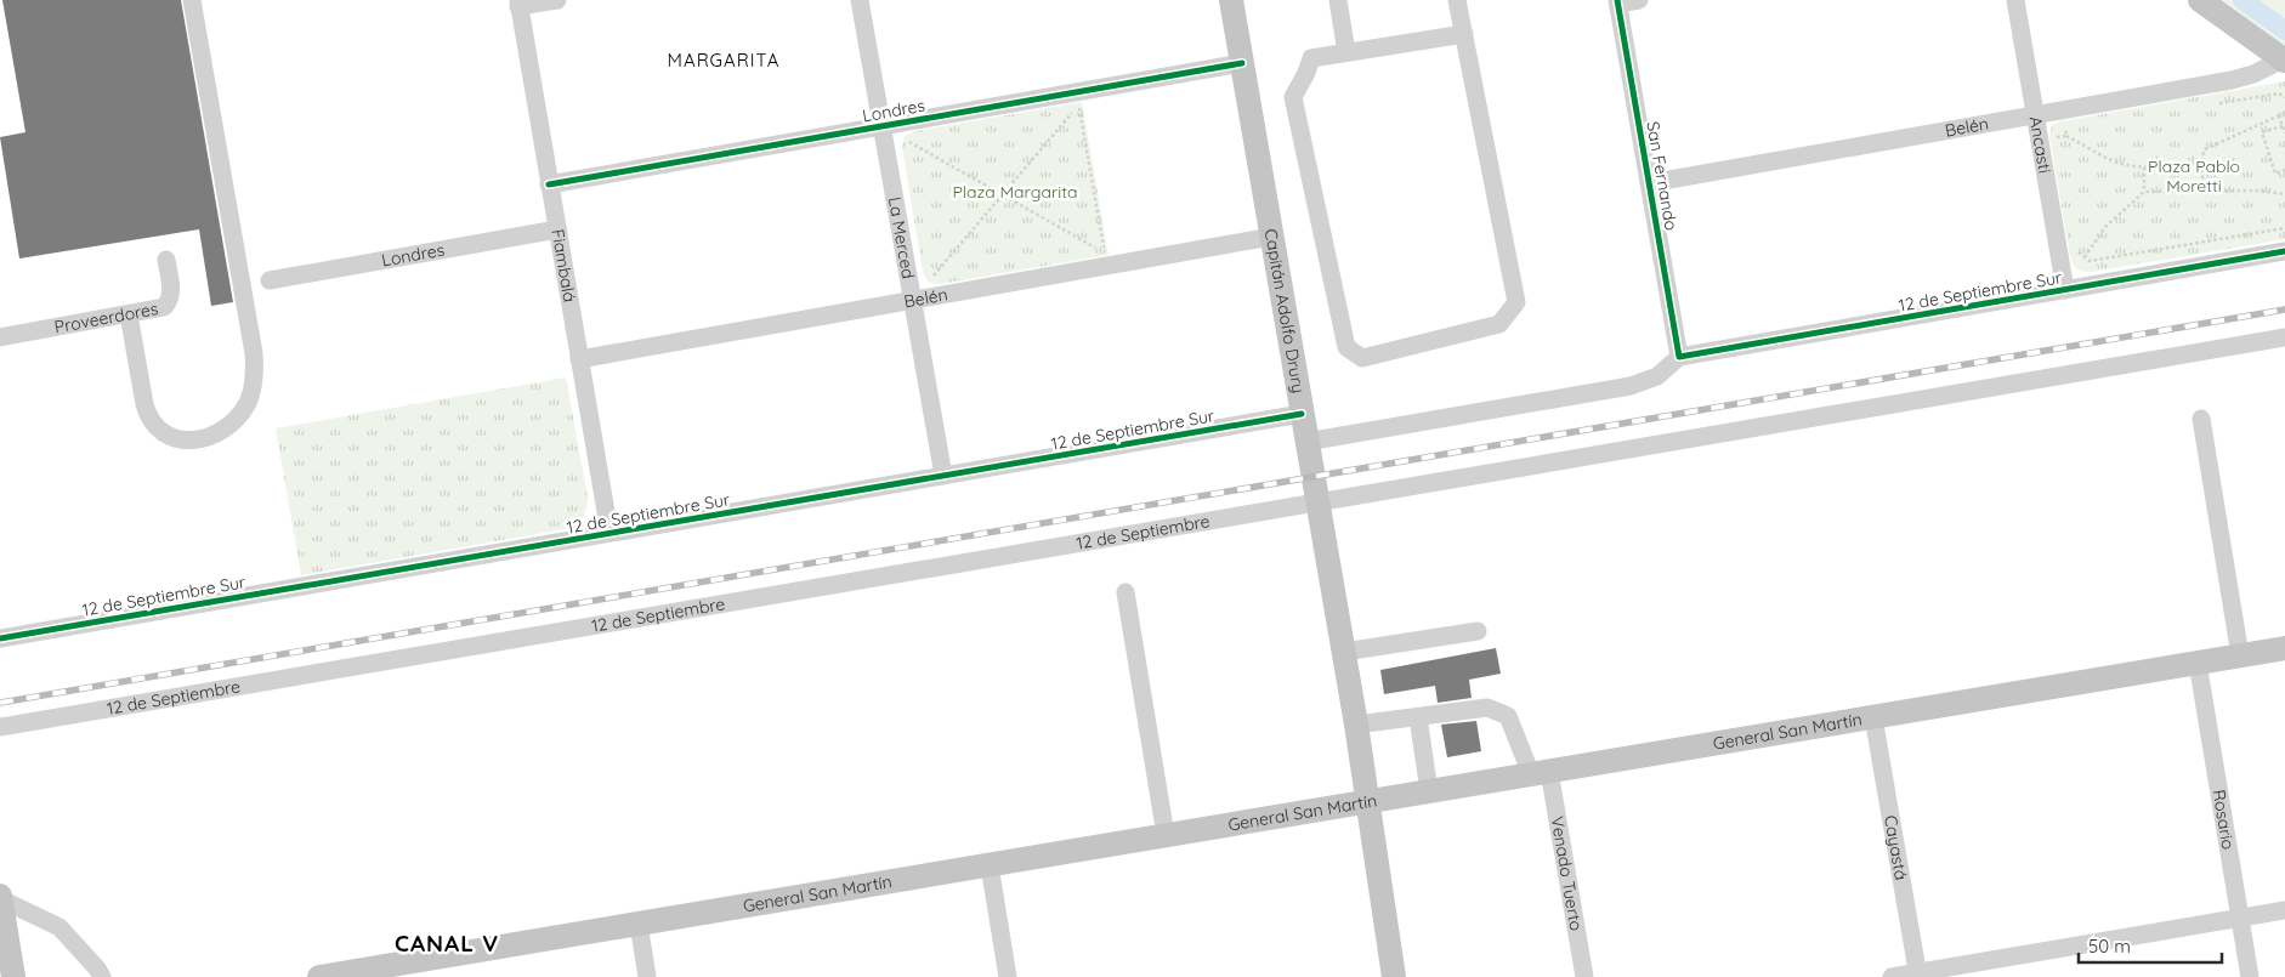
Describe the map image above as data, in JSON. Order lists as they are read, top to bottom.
{
  "streets": {
    "main road": ["Capitán Adolfo Drury", "General San Martín"],
    "street": [
      "Londres",
      "Belén",
      "Ancasti",
      "San Fernando",
      "La Merced",
      "Fiambalá",
      "12 de Septiembre Sur",
      "Proveerdores",
      "12 de Septiembre",
      "Rosario",
      "Cayastá",
      "Venado Tuerto"
    ]
  },
  "crossings": [
    ["Londres", "La Merced"],
    ["Londres", "Fiambalá"],
    ["Londres", "Capitán Adolfo Drury"],
    ["Belén", "Ancasti"],
    ["Belén", "San Fernando"],
    ["Belén", "La Merced"],
    ["Belén", "Fiambalá"],
    ["Belén", "Capitán Adolfo Drury"],
    ["Ancasti", "12 de Septiembre Sur"],
    ["San Fernando", "12 de Septiembre Sur"],
    ["La Merced", "12 de Septiembre Sur"],
    ["Fiambalá", "12 de Septiembre Sur"],
    ["12 de Septiembre Sur", "Capitán Adolfo Drury"],
    ["Capitán Adolfo Drury", "12 de Septiembre"],
    ["Capitán Adolfo Drury", "General San Martín"],
    ["Capitán Adolfo Drury", "Venado Tuerto"],
    ["General San Martín", "Rosario"],
    ["General San Martín", "Cayastá"],
    ["General San Martín", "Venado Tuerto"]
  ],
  "districts": ["MARGARITA", "CANAL V"],
  "parks": ["Plaza Pablo Moretti", "Plaza Margarita"],
  "scale_bar": "50 m"
}
